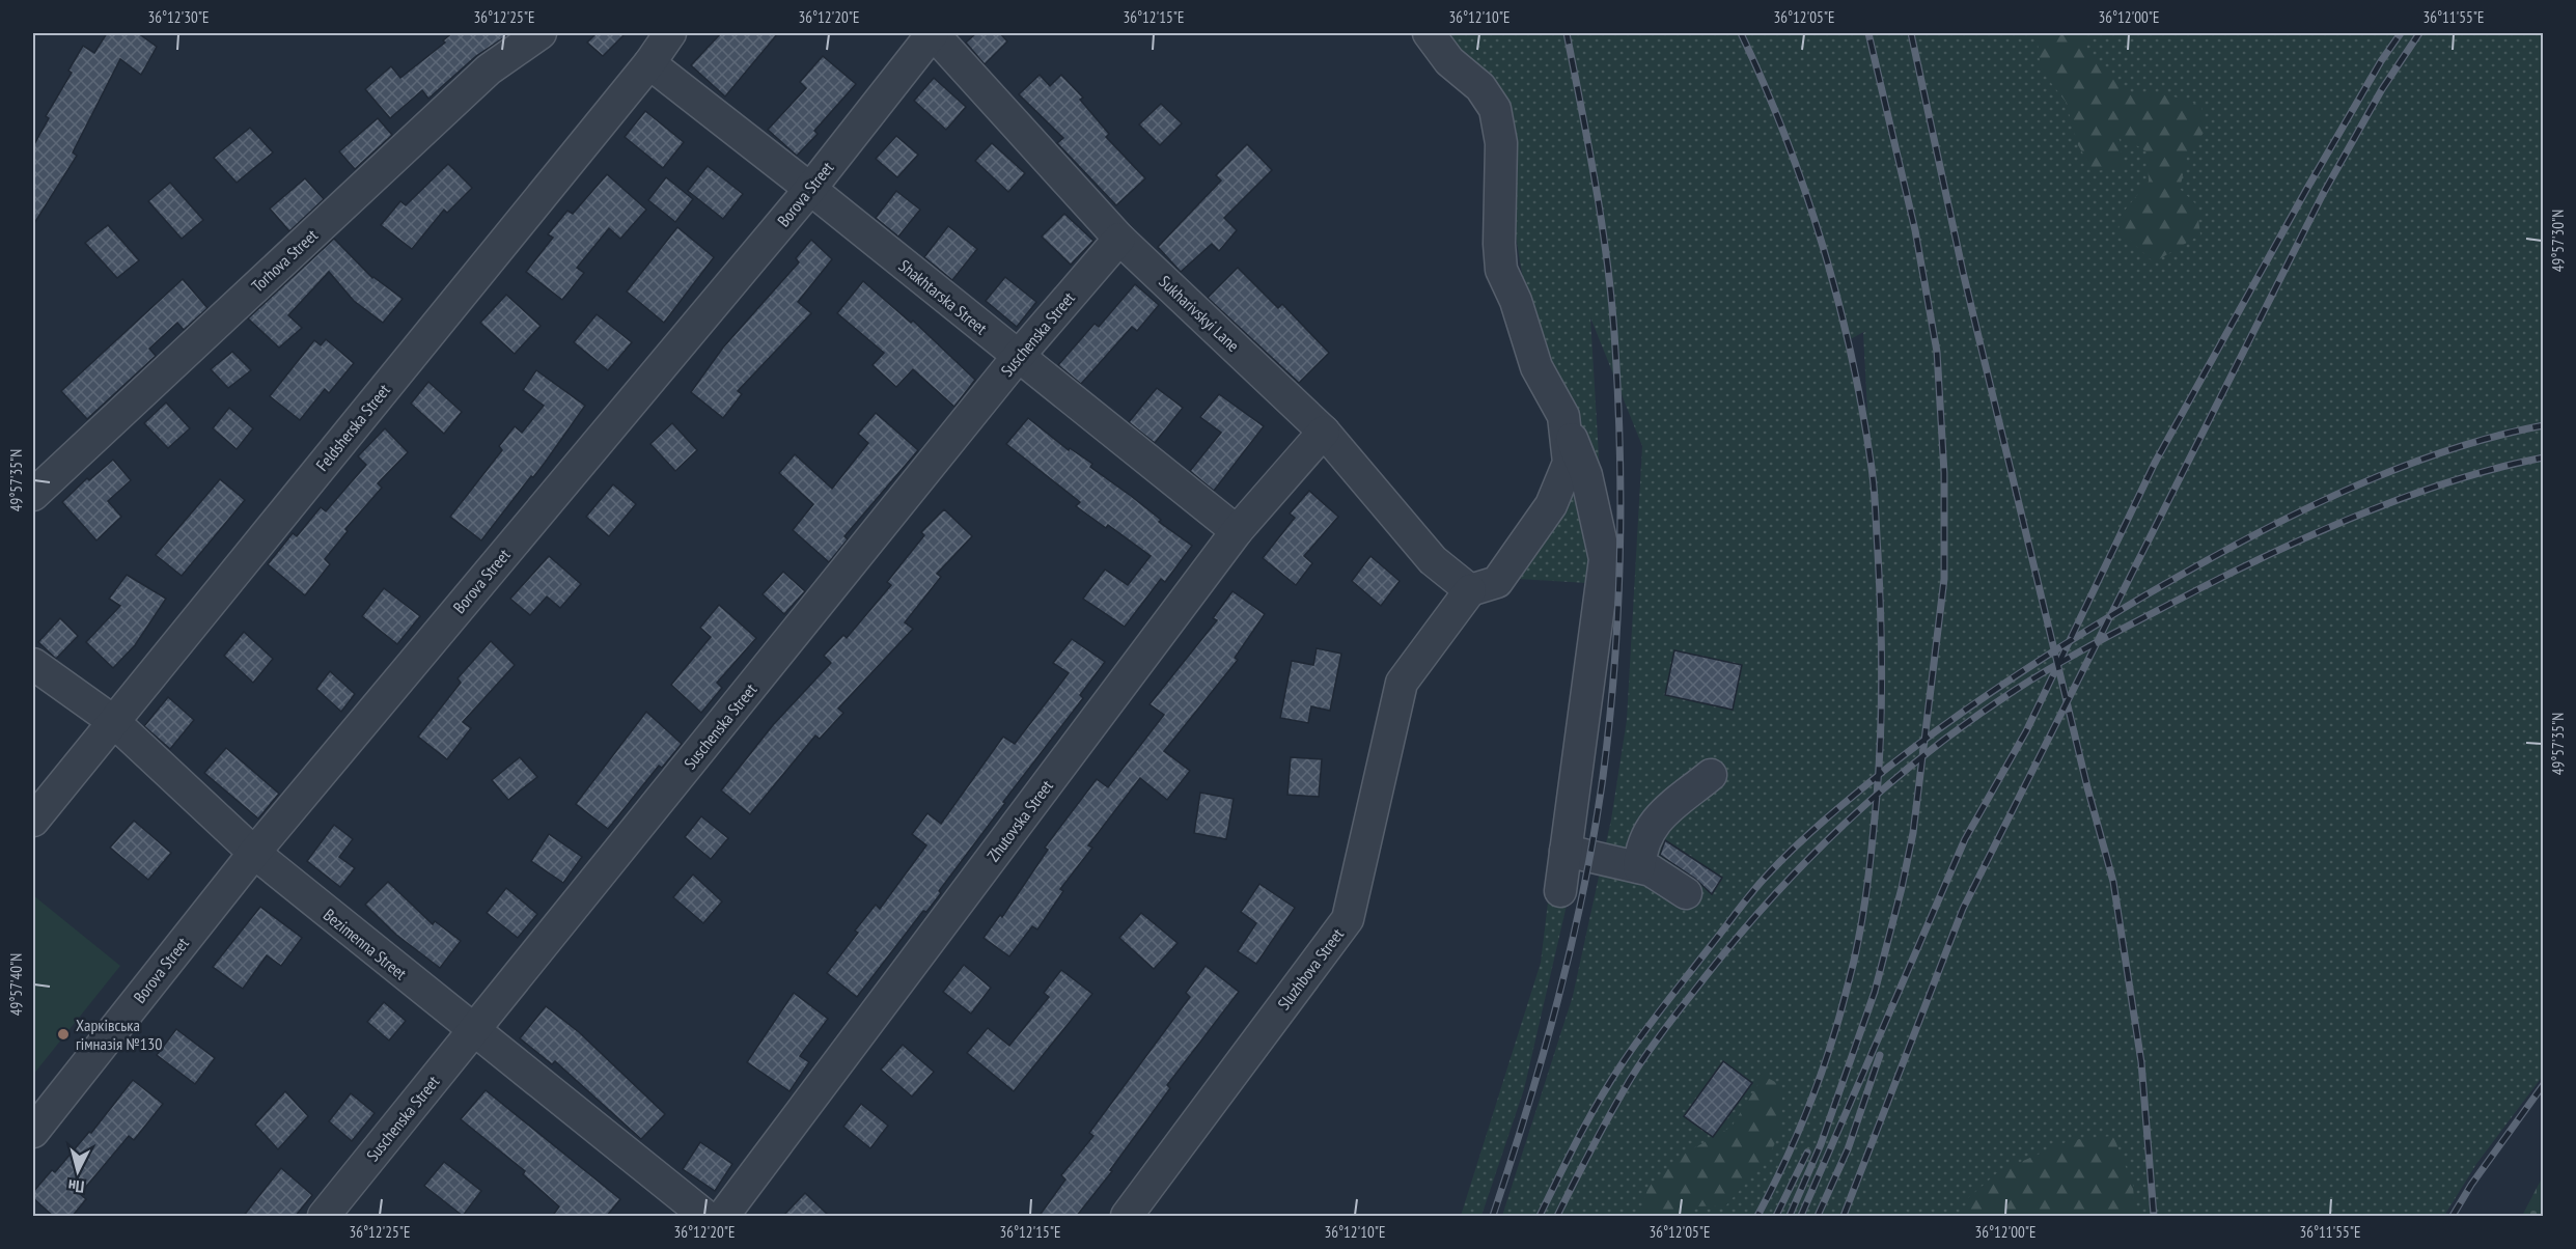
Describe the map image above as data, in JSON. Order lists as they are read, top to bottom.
{
  "streets": {
    "street": [
      "Borova Street",
      "Torhova Street",
      "Shakhtarska Street",
      "Sukharivskyi Lane",
      "Suschenska Street",
      "Feldsherska Street",
      "Zhutovska Street",
      "Bezimenna Street",
      "Sluzhbova Street"
    ]
  },
  "crossings": [
    ["Borova Street", "Shakhtarska Street"],
    ["Borova Street", "Sukharivskyi Lane"],
    ["Borova Street", "Bezimenna Street"],
    ["Shakhtarska Street", "Suschenska Street"],
    ["Shakhtarska Street", "Feldsherska Street"],
    ["Shakhtarska Street", "Zhutovska Street"],
    ["Sukharivskyi Lane", "Suschenska Street"],
    ["Sukharivskyi Lane", "Zhutovska Street"],
    ["Sukharivskyi Lane", "Sluzhbova Street"],
    ["Suschenska Street", "Bezimenna Street"],
    ["Feldsherska Street", "Bezimenna Street"]
  ],
  "places": ["Харківська гімназія №130"],
  "north": "bottom",
  "coordinates": [
    "36°12'30\"E",
    "36°12'25\"E",
    "36°12'20\"E",
    "36°12'15\"E",
    "36°12'10\"E",
    "36°12'05\"E",
    "36°12'00\"E",
    "36°11'55\"E",
    "49°57'30\"N",
    "49°57'35\"N",
    "49°57'40\"N"
  ]
}
